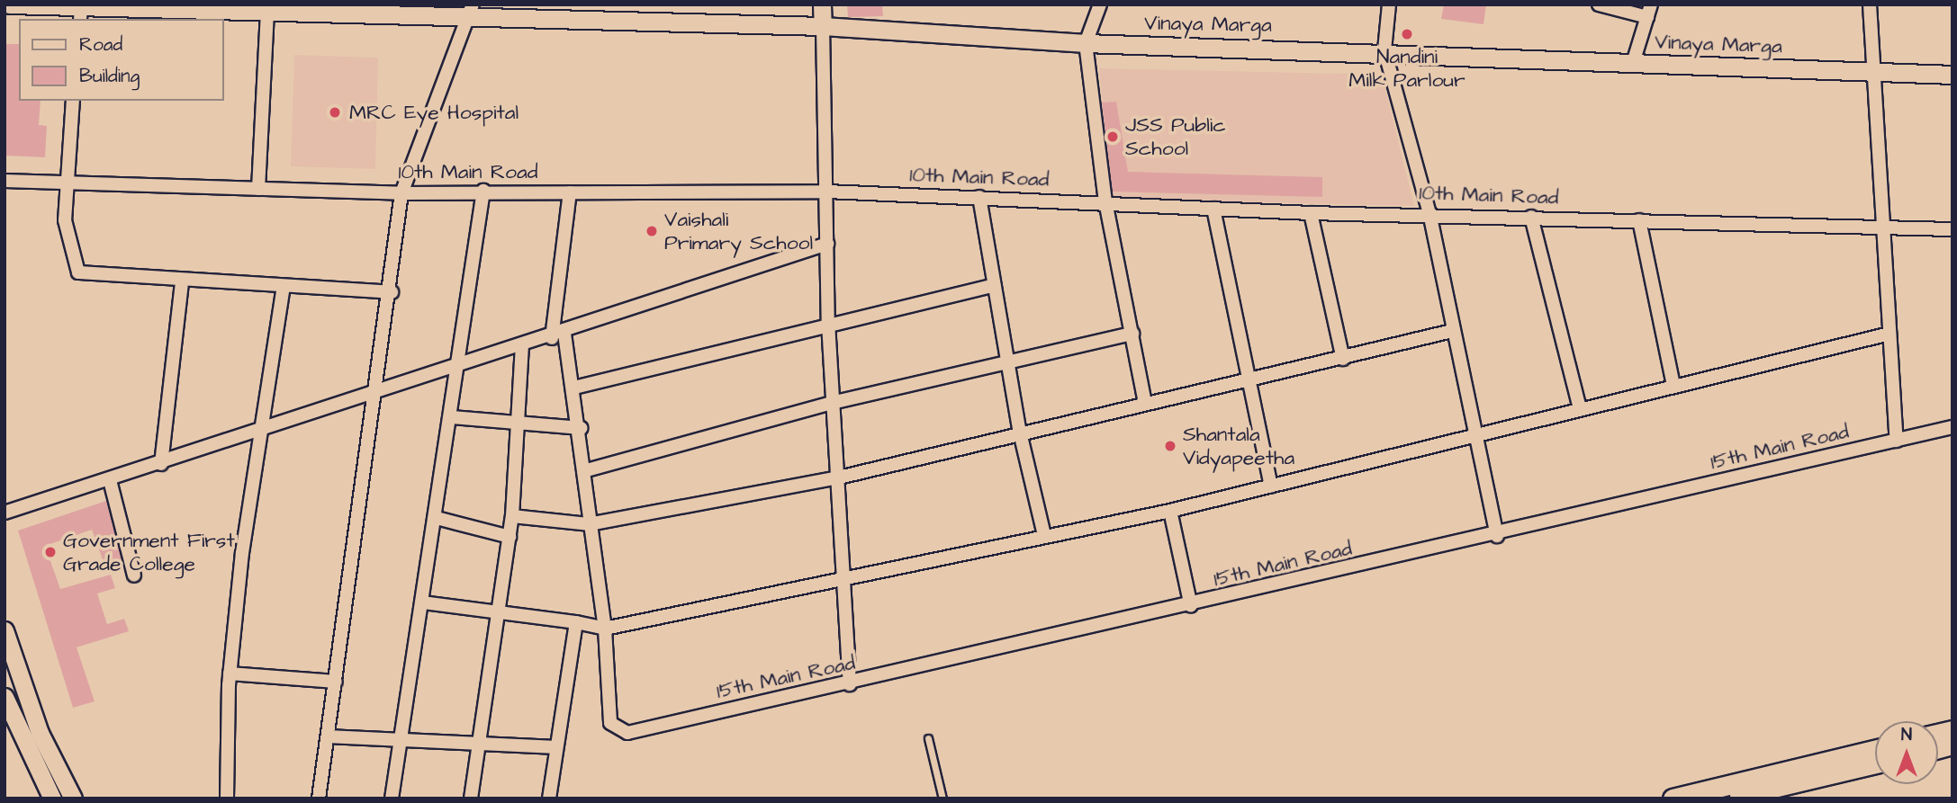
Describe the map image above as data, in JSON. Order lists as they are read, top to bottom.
{
  "streets": {
    "street": ["Vinaya Marga", "10th Main Road", "15th Main Road"]
  },
  "places": [
    "Nandini Milk Parlour",
    "MRC Eye Hospital",
    "JSS Public School",
    "Vaishali Primary School",
    "Shantala Vidyapeetha",
    "Government First Grade College"
  ],
  "legend": ["Road", "Building"],
  "north": "top"
}
